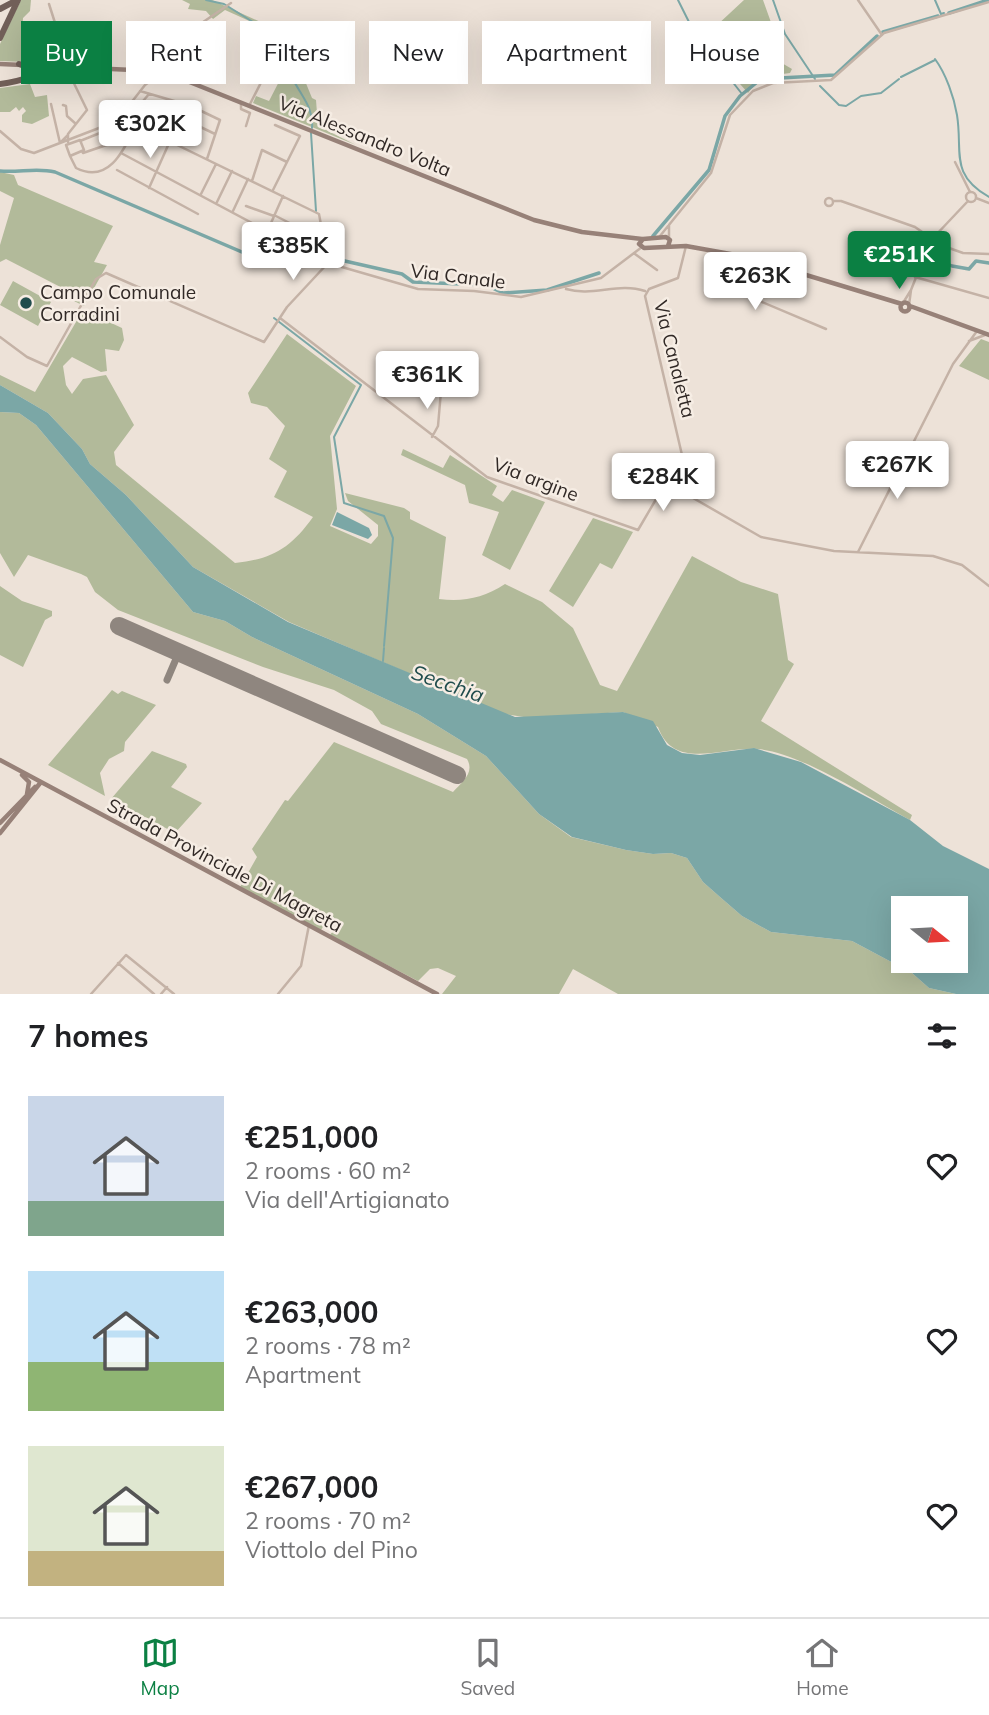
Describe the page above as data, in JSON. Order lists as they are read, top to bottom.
{
  "streets": {
    "main road": ["Via Alessandro Volta", "Strada Provinciale Di Magreta"],
    "street": ["Via Canale", "Via Canaletta", "Via argine"]
  },
  "crossings": [
    ["Via Alessandro Volta", "Via Canale"],
    ["Via Canaletta", "Via argine"]
  ],
  "water": ["Secchia"],
  "places": ["Campo Comunale Corradini"],
  "north": "right",
  "page": {
    "chip": [
      "Buy",
      "Rent",
      "Filters",
      "New",
      "Apartment",
      "House"
    ],
    "price": [
      "€302K",
      "€385K",
      "€251K",
      "€263K",
      "€361K",
      "€267K",
      "€284K"
    ],
    "heading": "7 homes",
    "list": [
      {
        "name": "€251,000",
        "note": "2 rooms · 60 m² · Via dell'Artigianato"
      },
      {
        "name": "€263,000",
        "note": "2 rooms · 78 m² · Apartment"
      },
      {
        "name": "€267,000",
        "note": "2 rooms · 70 m² · Viottolo del Pino"
      }
    ],
    "tabs": ["Map", "Saved", "Home"]
  }
}
